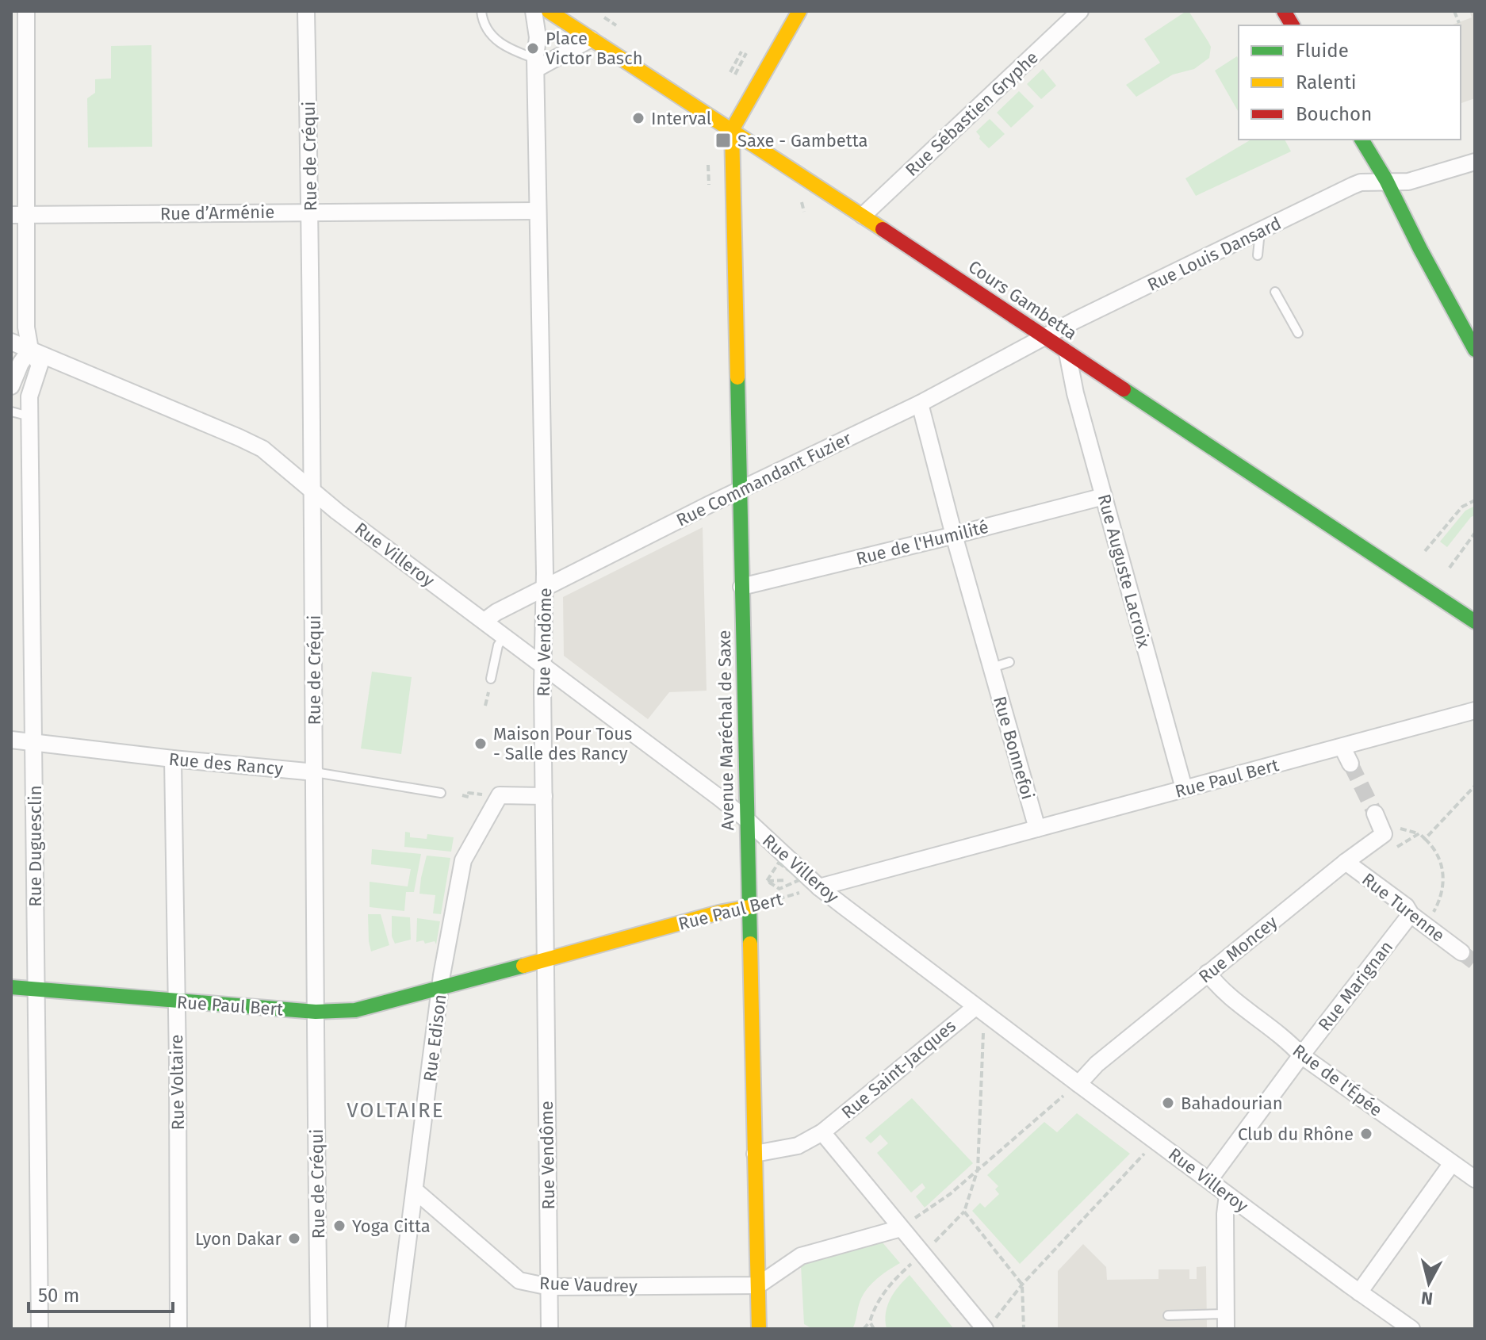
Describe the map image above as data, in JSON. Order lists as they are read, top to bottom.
{
  "streets": {
    "main road": ["Cours Gambetta", "Avenue Maréchal de Saxe", "Rue Paul Bert"],
    "street": [
      "Rue Sébastien Gryphe",
      "Rue de Créqui",
      "Rue d’Arménie",
      "Rue Louis Dansard",
      "Rue Commandant Fuzier",
      "Rue de l'Humilité",
      "Rue Villeroy",
      "Rue Auguste Lacroix",
      "Rue Vendôme",
      "Rue Bonnefoi",
      "Rue des Rancy",
      "Rue Duguesclin",
      "Rue Turenne",
      "Rue Moncey",
      "Rue Marignan",
      "Rue Edison",
      "Rue Saint-Jacques",
      "Rue de l'Épée",
      "Rue Voltaire",
      "Rue Vaudrey"
    ]
  },
  "crossings": [
    ["Rue Sébastien Gryphe", "Cours Gambetta"],
    ["Rue de Créqui", "Rue d’Arménie"],
    ["Rue de Créqui", "Rue Villeroy"],
    ["Rue de Créqui", "Rue des Rancy"],
    ["Rue de Créqui", "Rue Paul Bert"],
    ["Rue d’Arménie", "Rue Vendôme"],
    ["Rue Louis Dansard", "Cours Gambetta"],
    ["Rue Louis Dansard", "Rue Commandant Fuzier"],
    ["Cours Gambetta", "Rue Commandant Fuzier"],
    ["Cours Gambetta", "Rue Auguste Lacroix"],
    ["Cours Gambetta", "Avenue Maréchal de Saxe"],
    ["Rue Commandant Fuzier", "Rue Villeroy"],
    ["Rue Commandant Fuzier", "Rue Vendôme"],
    ["Rue Commandant Fuzier", "Avenue Maréchal de Saxe"],
    ["Rue Commandant Fuzier", "Rue Bonnefoi"],
    ["Rue de l'Humilité", "Rue Auguste Lacroix"],
    ["Rue de l'Humilité", "Avenue Maréchal de Saxe"],
    ["Rue de l'Humilité", "Rue Bonnefoi"],
    ["Rue Villeroy", "Rue Vendôme"],
    ["Rue Villeroy", "Avenue Maréchal de Saxe"],
    ["Rue Villeroy", "Rue Paul Bert"],
    ["Rue Villeroy", "Rue Duguesclin"],
    ["Rue Villeroy", "Rue Moncey"],
    ["Rue Villeroy", "Rue Marignan"],
    ["Rue Villeroy", "Rue Saint-Jacques"],
    ["Rue Auguste Lacroix", "Rue Paul Bert"],
    ["Rue Vendôme", "Rue Paul Bert"],
    ["Rue Vendôme", "Rue Edison"],
    ["Rue Vendôme", "Rue Vaudrey"],
    ["Avenue Maréchal de Saxe", "Rue Paul Bert"],
    ["Avenue Maréchal de Saxe", "Rue Saint-Jacques"],
    ["Avenue Maréchal de Saxe", "Rue Vaudrey"],
    ["Rue Bonnefoi", "Rue Paul Bert"],
    ["Rue des Rancy", "Rue Duguesclin"],
    ["Rue des Rancy", "Rue Voltaire"],
    ["Rue Paul Bert", "Rue Duguesclin"],
    ["Rue Paul Bert", "Rue Edison"],
    ["Rue Paul Bert", "Rue Voltaire"],
    ["Rue Turenne", "Rue Moncey"],
    ["Rue Turenne", "Rue Marignan"],
    ["Rue Moncey", "Rue de l'Épée"],
    ["Rue Marignan", "Rue de l'Épée"],
    ["Rue Edison", "Rue Vaudrey"]
  ],
  "districts": ["VOLTAIRE"],
  "places": {
    "other": [
      "Place Victor Basch",
      "Interval",
      "Maison Pour Tous - Salle des Rancy",
      "Bahadourian",
      "Club du Rhône",
      "Yoga Citta",
      "Lyon Dakar"
    ],
    "transit": ["Saxe - Gambetta"]
  },
  "legend": ["Fluide", "Ralenti", "Bouchon"],
  "scale_bar": "50 m",
  "north": "bottom"
}
